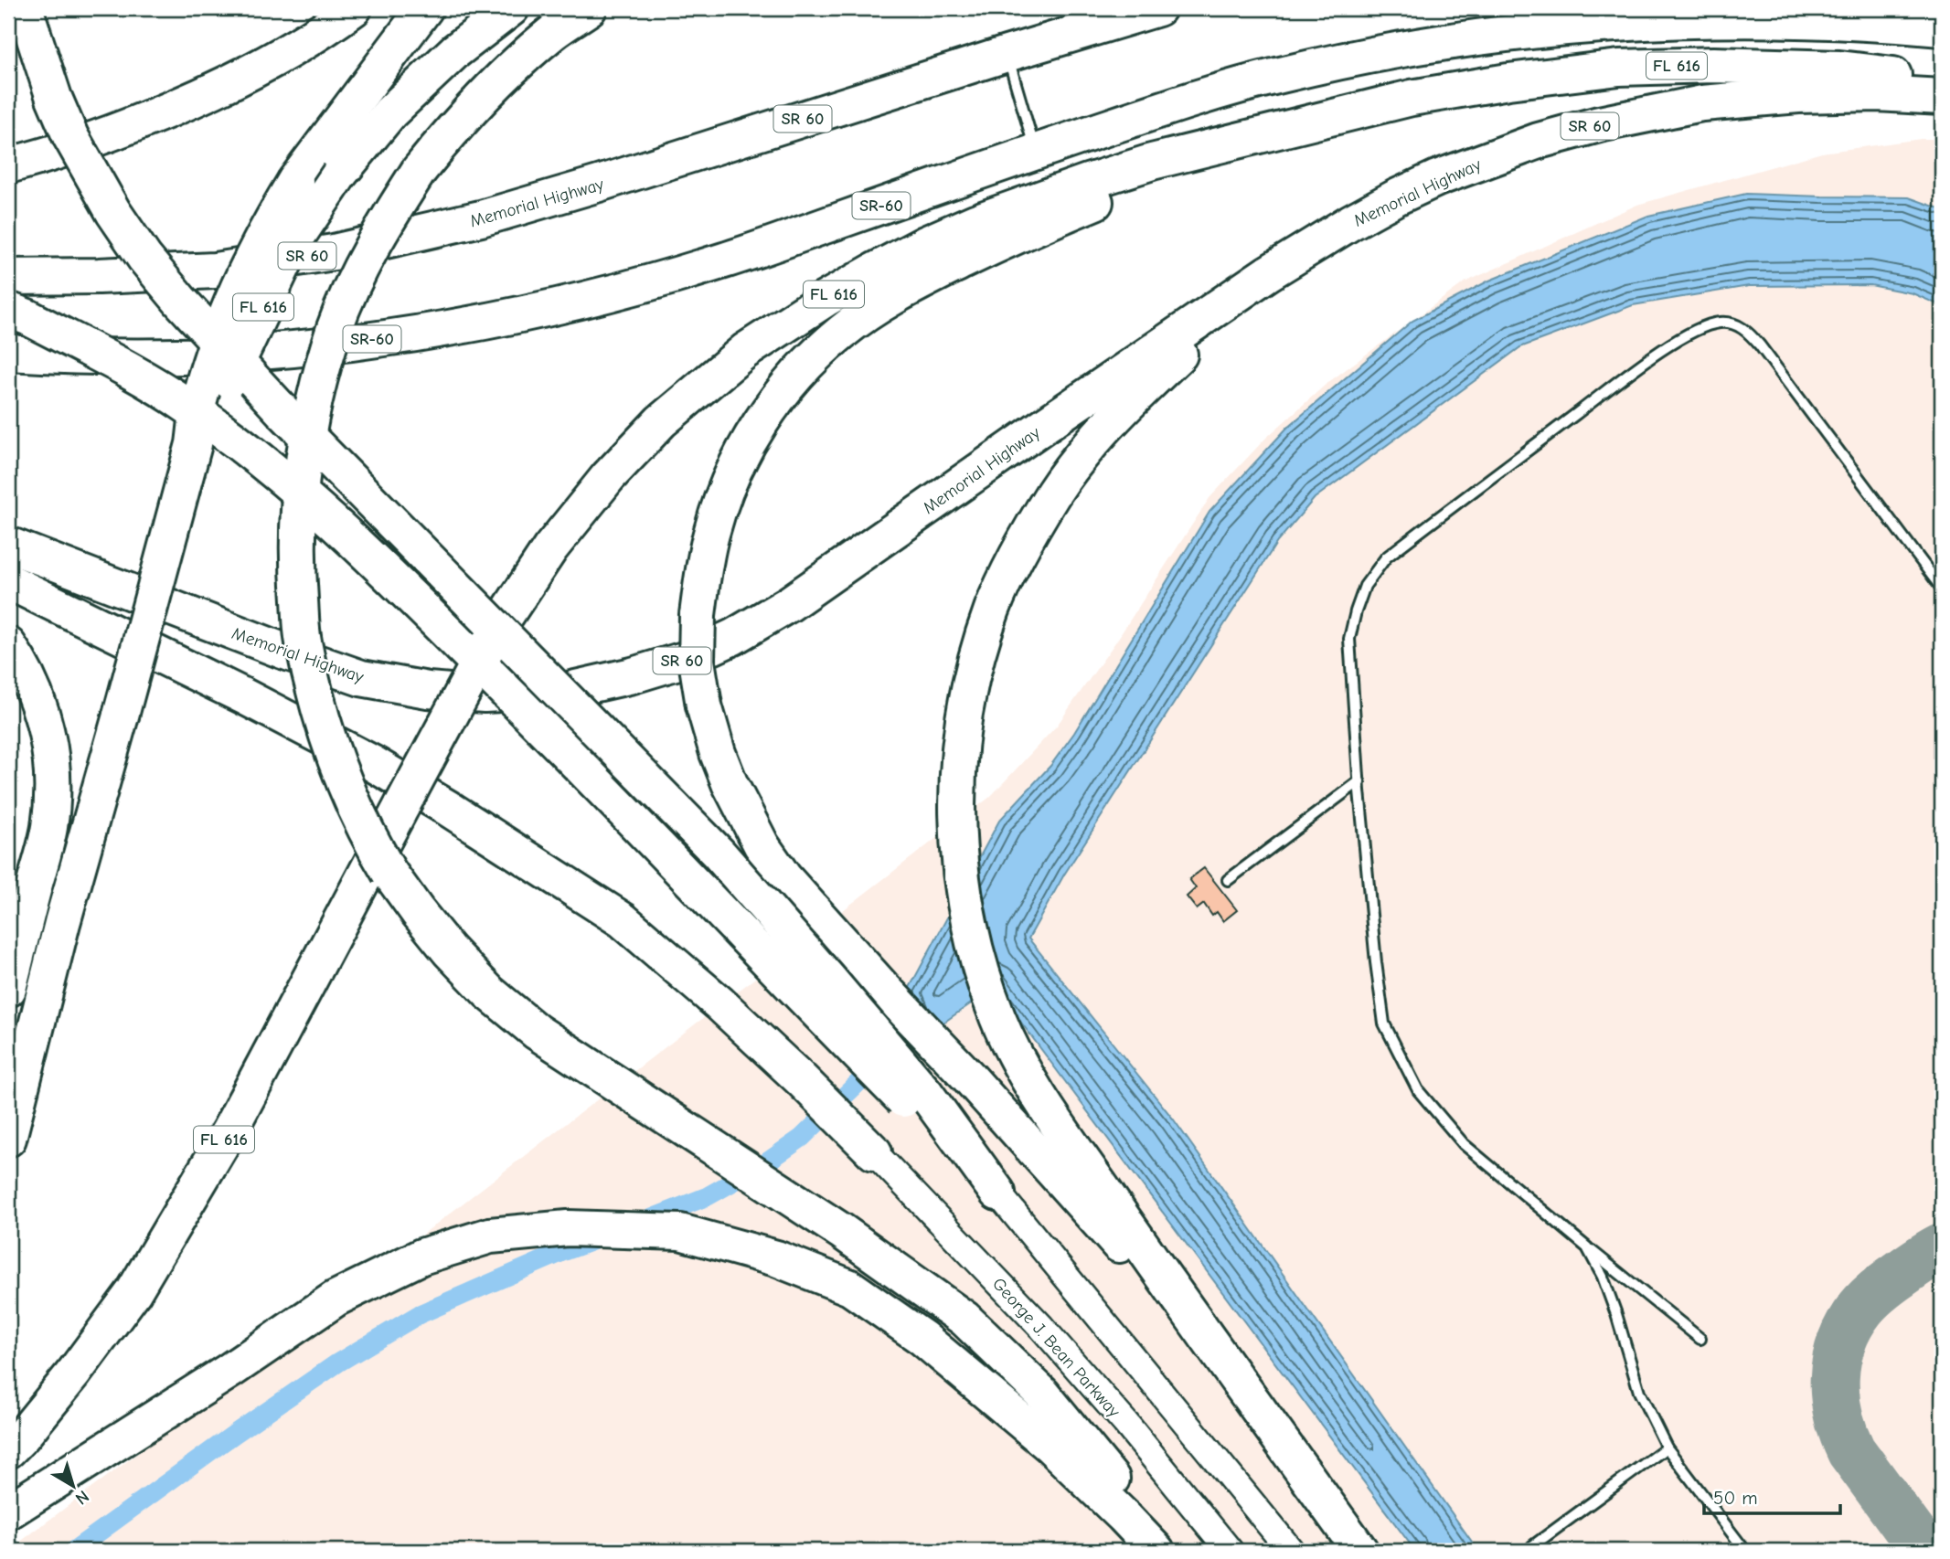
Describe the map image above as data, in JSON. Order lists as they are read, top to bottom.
{
  "streets": {
    "highway": [
      "FL 616",
      "SR 60",
      "Memorial Highway",
      "SR-60"
    ],
    "street": ["George J. Bean Parkway"]
  },
  "scale_bar": "50 m",
  "north": "bottom right"
}
